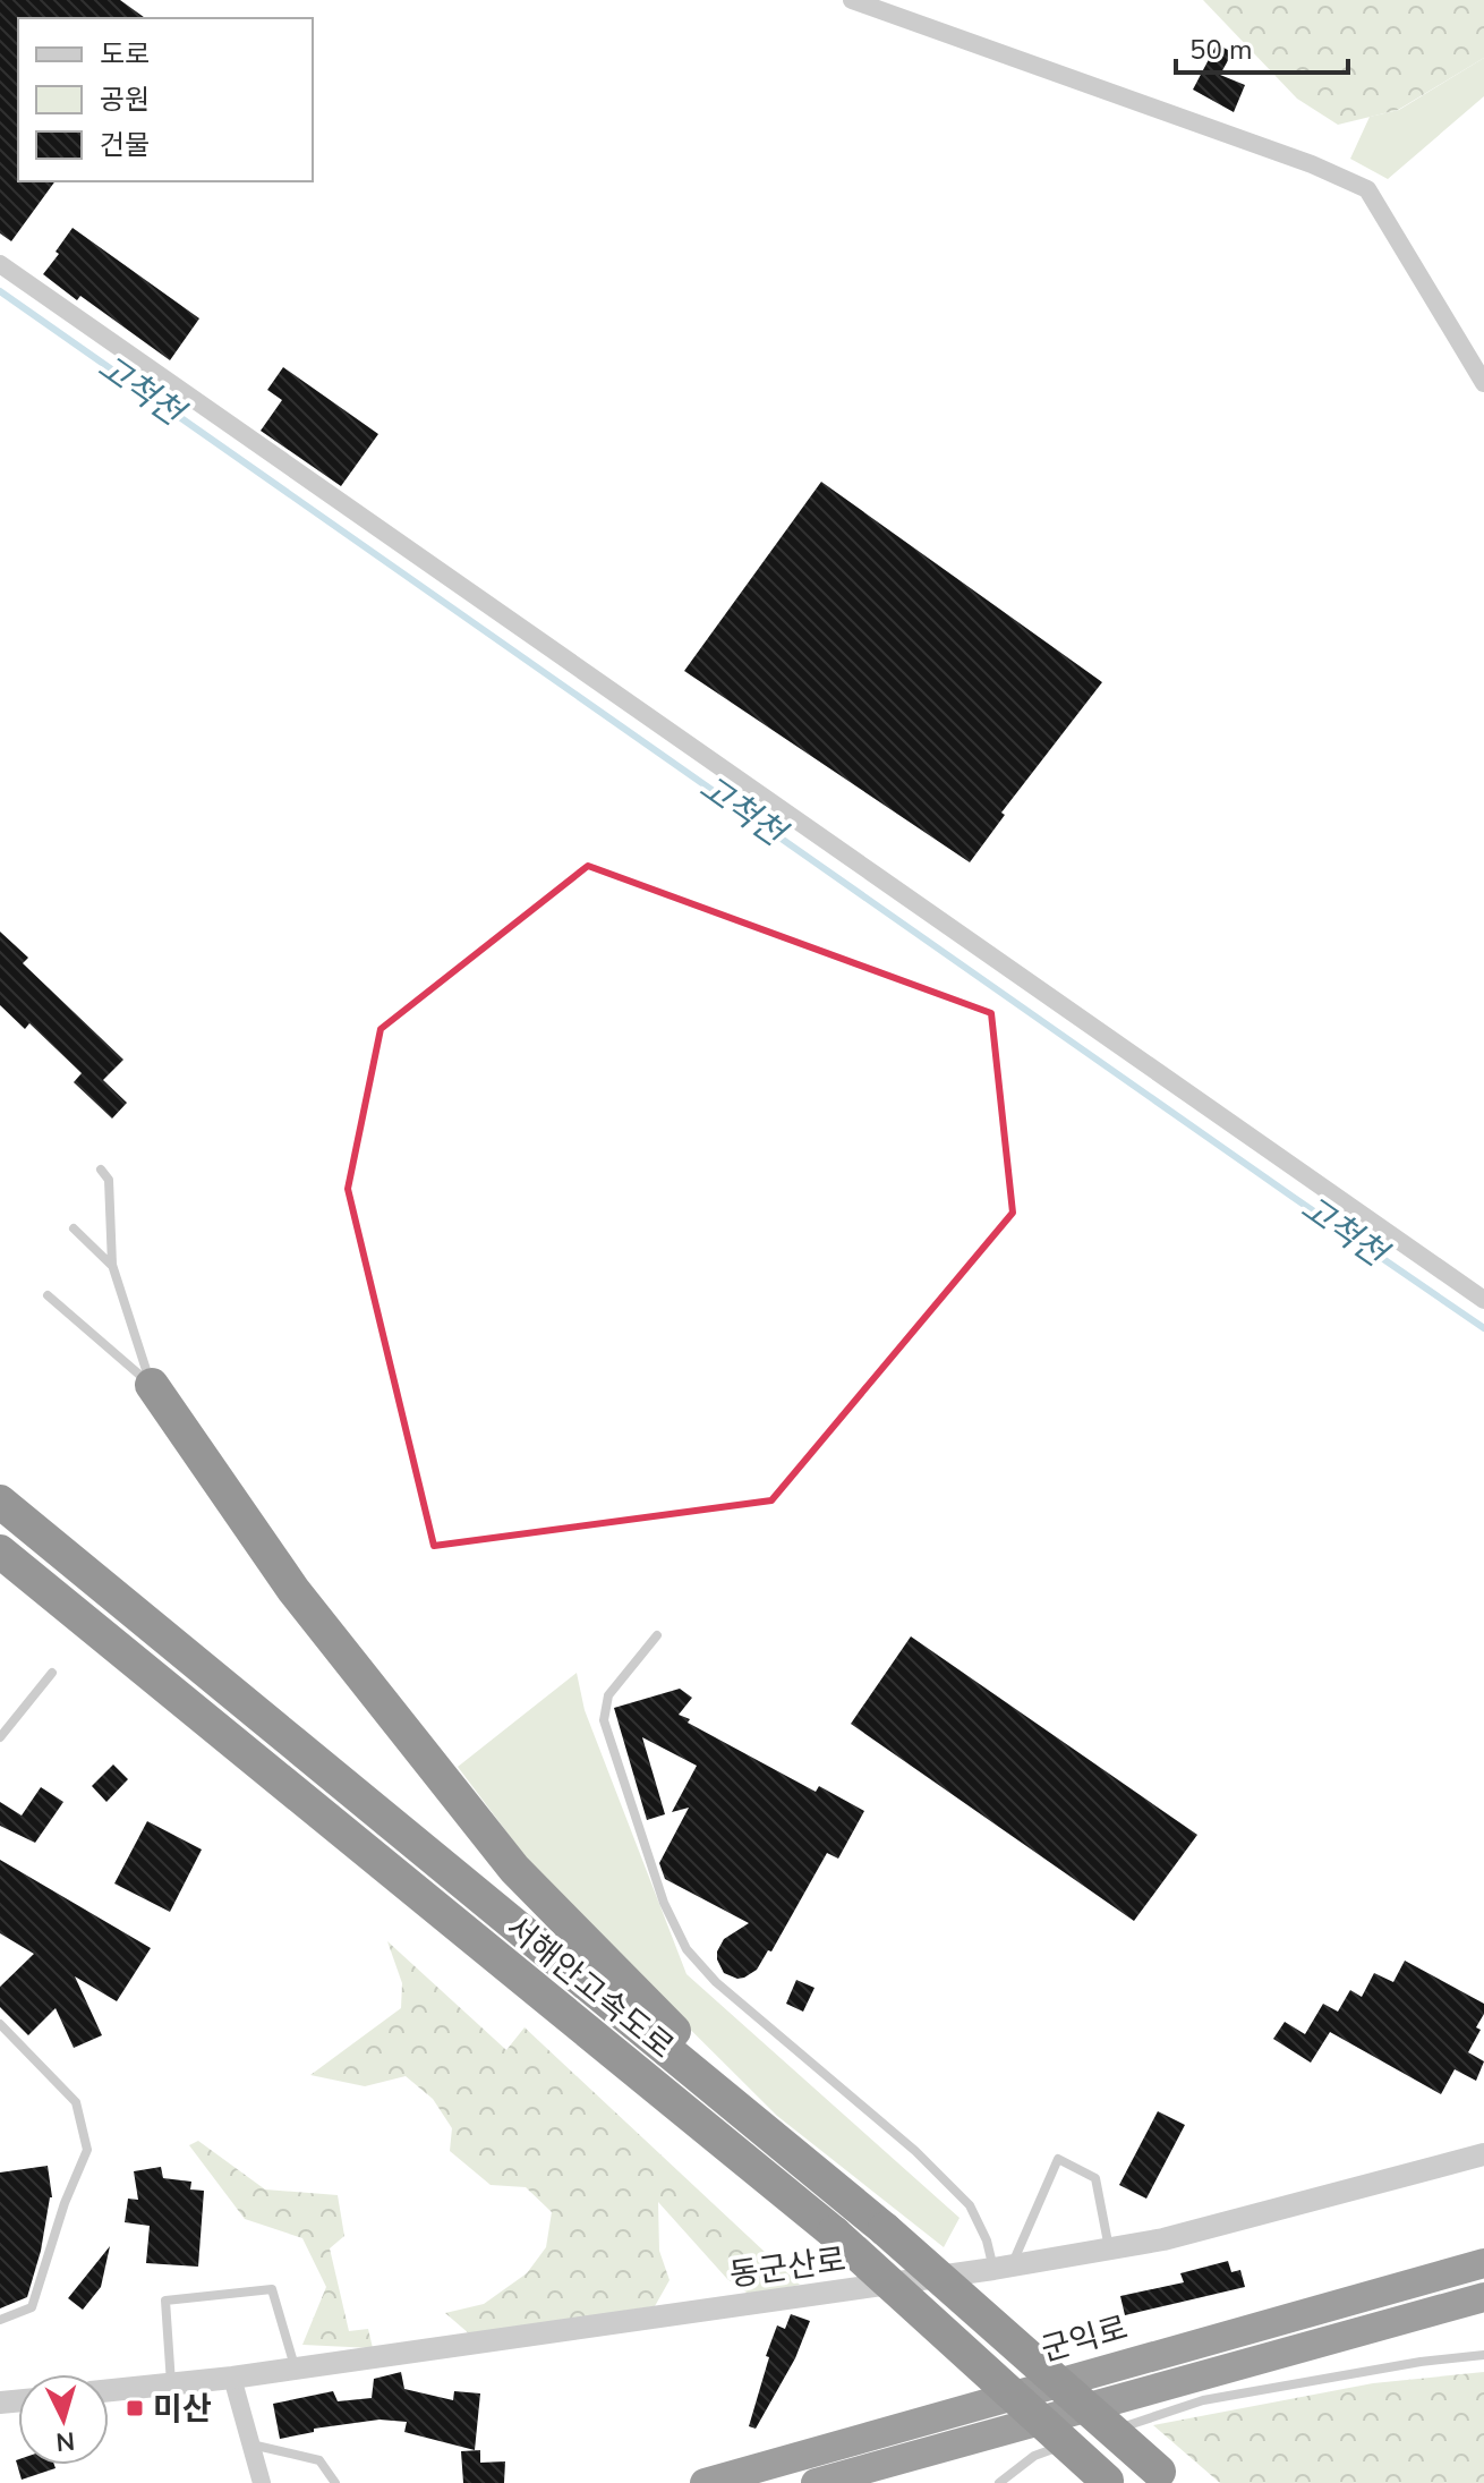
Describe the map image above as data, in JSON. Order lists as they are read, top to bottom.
{
  "streets": {
    "highway": ["서해안고속도로", "군익로"],
    "street": ["동군산로"]
  },
  "water": ["고척천"],
  "places": {
    "transit": ["미산"]
  },
  "legend": ["도로", "공원", "건물"],
  "scale_bar": "50 m",
  "north": "bottom"
}
